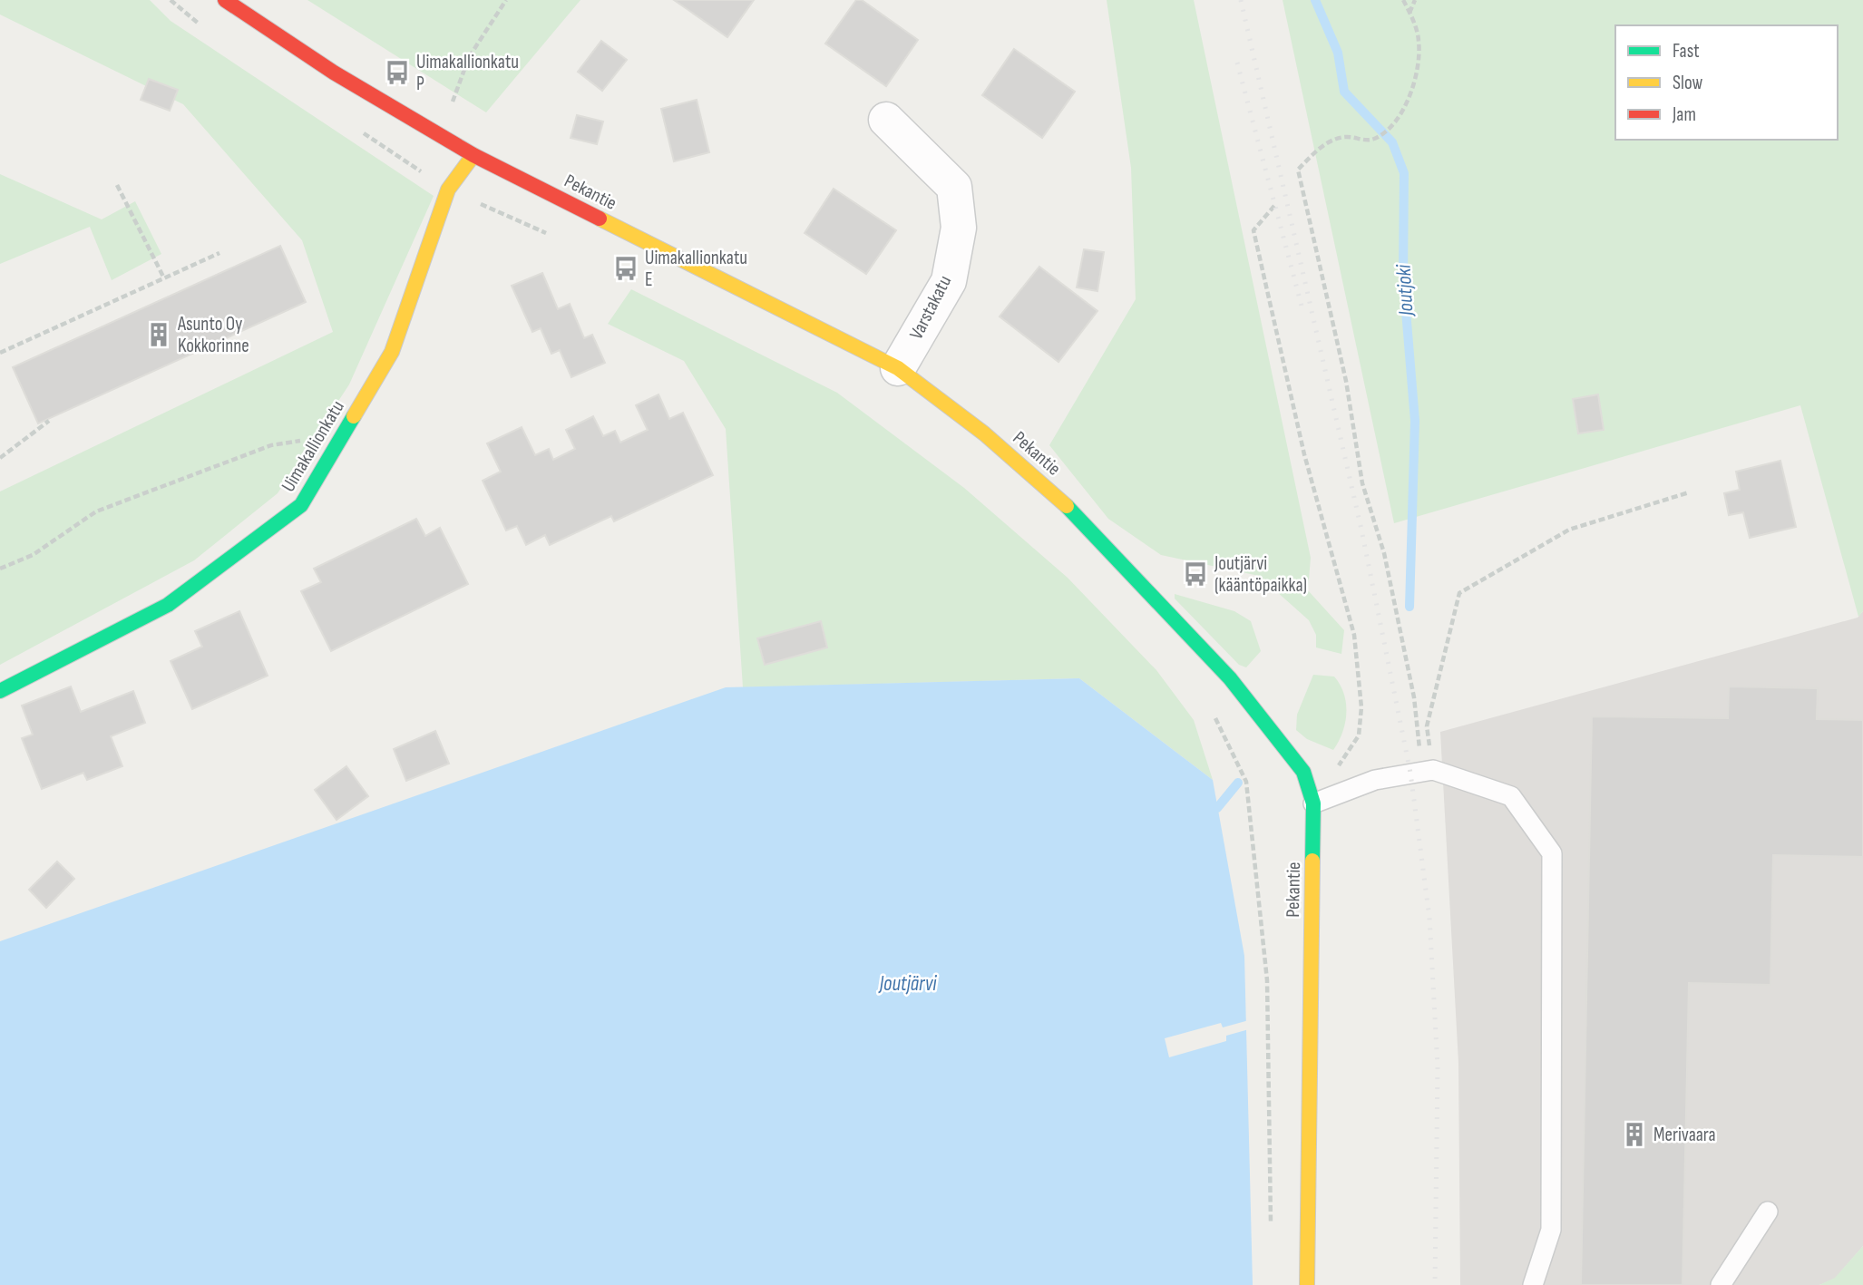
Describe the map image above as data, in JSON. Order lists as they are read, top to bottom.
{
  "streets": {
    "street": ["Pekantie", "Varstakatu", "Uimakallionkatu"]
  },
  "crossings": [
    ["Pekantie", "Varstakatu"],
    ["Pekantie", "Uimakallionkatu"]
  ],
  "water": ["Joutjoki", "Joutjärvi"],
  "places": {
    "bus stop": ["Uimakallionkatu P", "Uimakallionkatu E", "Joutjärvi (kääntöpaikka)"],
    "building": ["Asunto Oy Kokkorinne", "Merivaara"]
  },
  "legend": ["Fast", "Slow", "Jam"]
}
